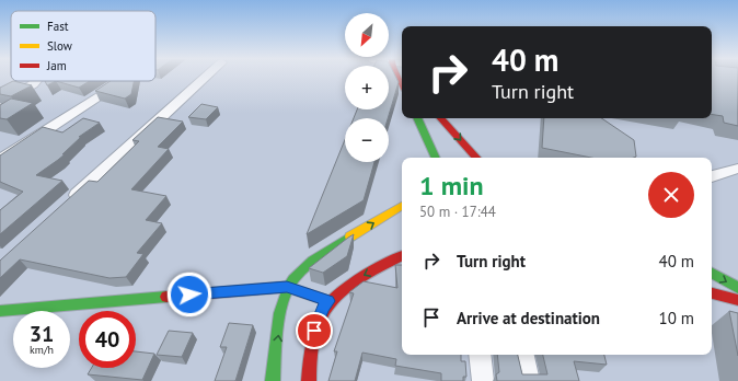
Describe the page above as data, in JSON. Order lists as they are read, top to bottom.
{
  "legend": ["Fast", "Slow", "Jam"],
  "north": "bottom left",
  "page": {
    "map_buttons": ["+", "−"],
    "turn": ["40 m", "Turn right"],
    "heading": ["1 min", "50 m · 17:44"],
    "list": [
      {
        "name": "Turn right",
        "value": "40 m"
      },
      {
        "name": "Arrive at destination",
        "value": "10 m"
      }
    ],
    "speed": "31 km/h",
    "limit": "40"
  }
}
